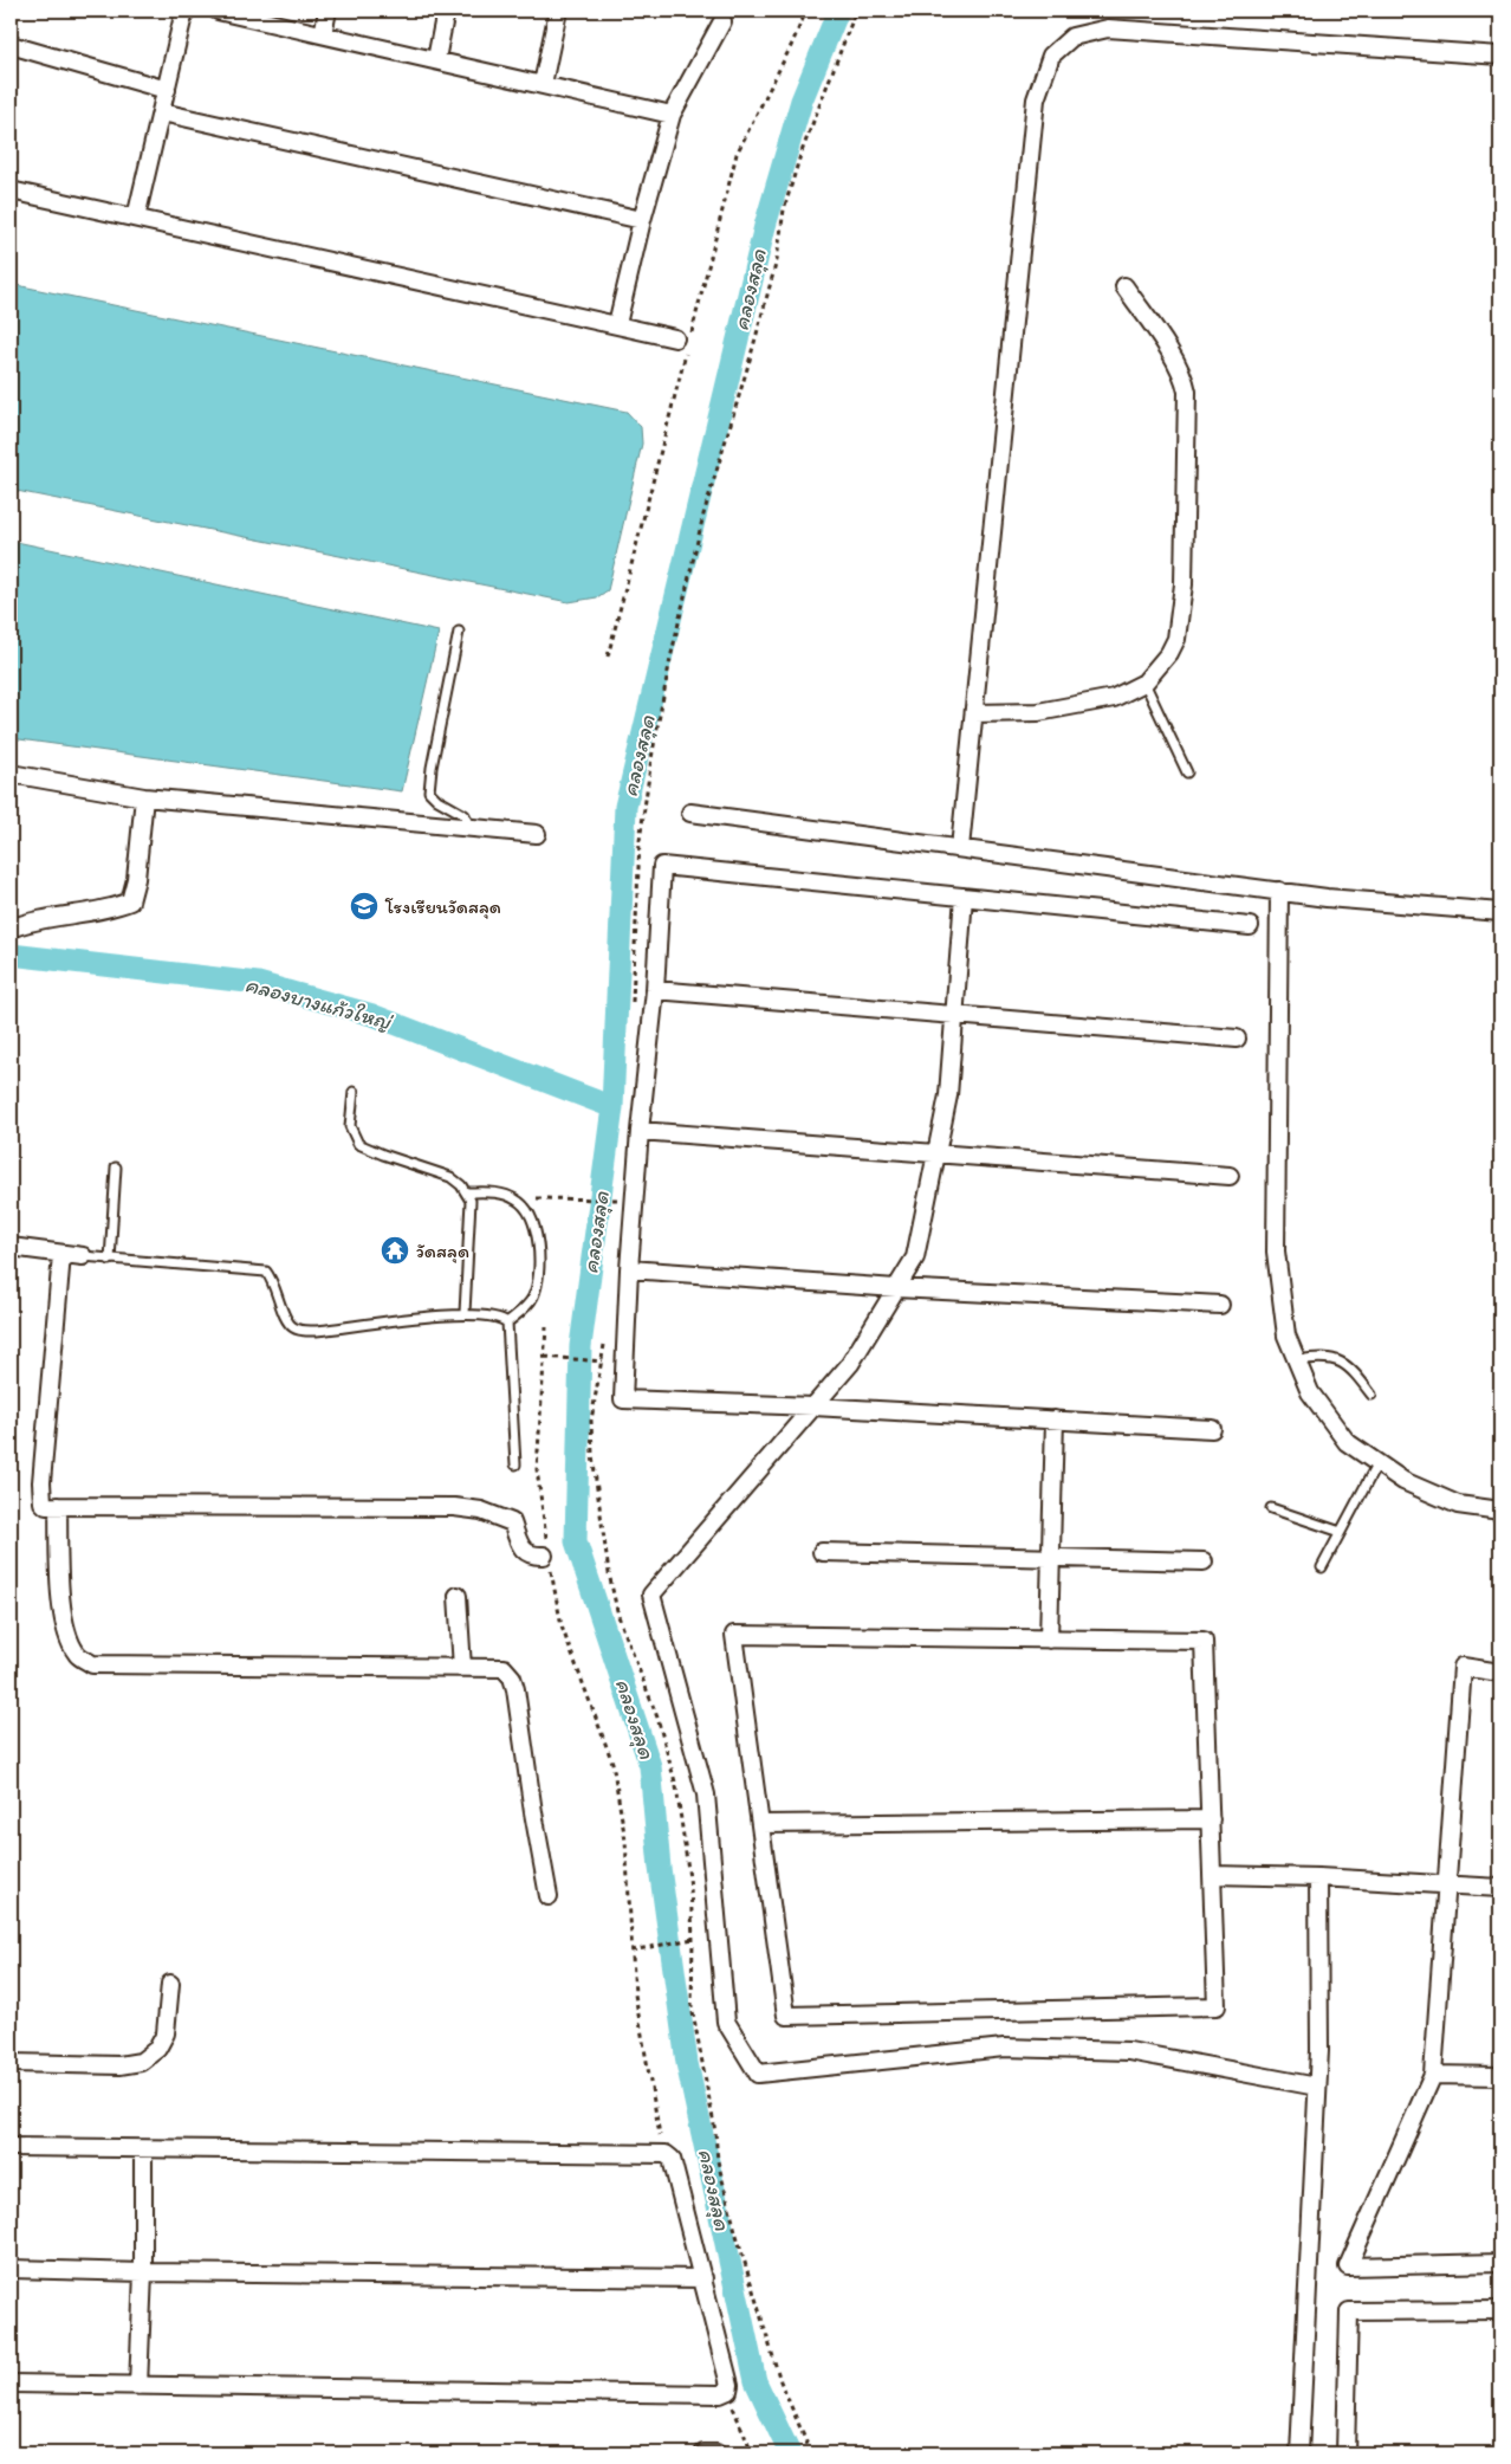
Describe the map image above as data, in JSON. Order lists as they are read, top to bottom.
{
  "water": ["คลองสลุด", "คลองบางแก้วใหญ่"],
  "places": {
    "school or university": ["โรงเรียนวัดสลุด"],
    "temple": ["วัดสลุด"]
  }
}
